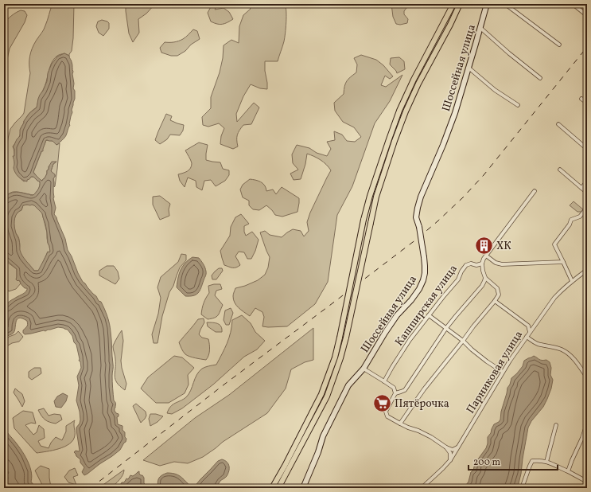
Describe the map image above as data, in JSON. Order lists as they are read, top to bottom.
{
  "streets": {
    "main road": ["Шоссейная улица"],
    "street": ["Кашпирская улица", "Парниковая улица"]
  },
  "places": {
    "building": ["ХК"],
    "supermarket": ["Пятёрочка"]
  },
  "scale_bar": "200 m"
}
